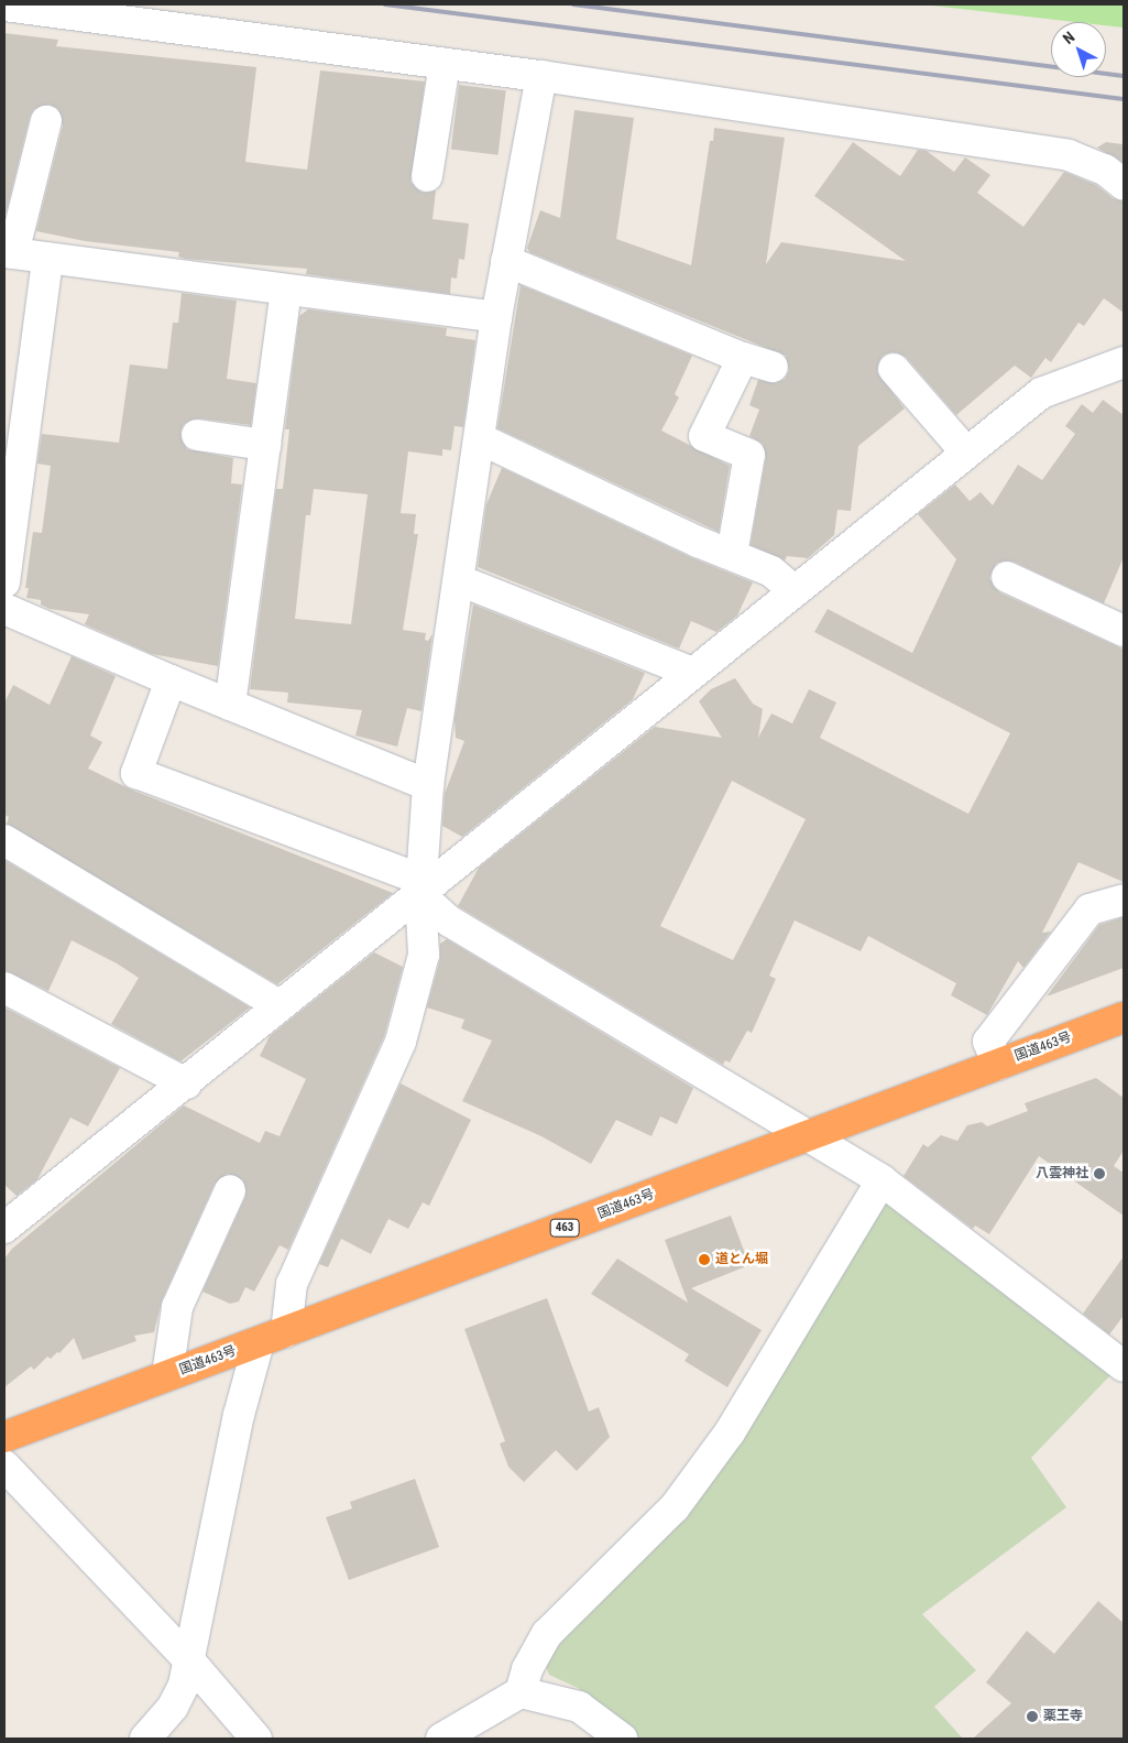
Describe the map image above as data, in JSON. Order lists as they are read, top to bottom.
{
  "streets": {
    "highway": ["国道463号", "463"]
  },
  "places": ["八雲神社", "道とん堀", "薬王寺"],
  "north": "top left"
}
